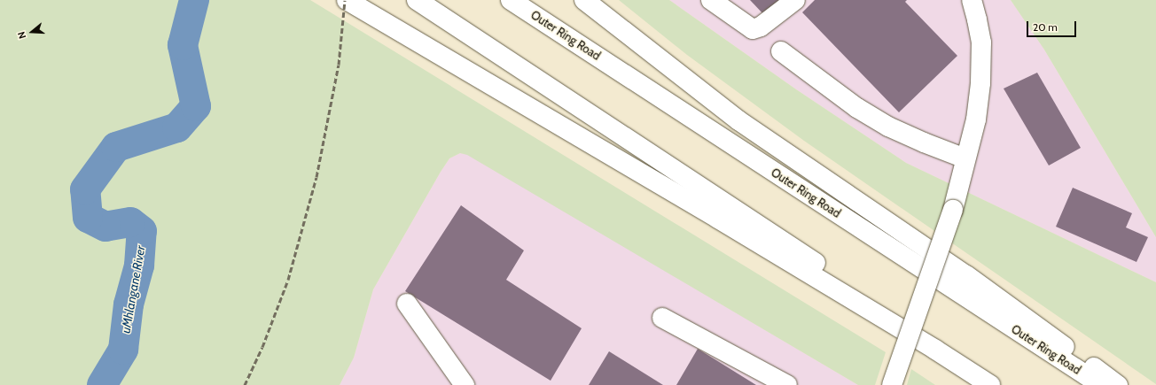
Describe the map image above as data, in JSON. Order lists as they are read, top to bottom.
{
  "streets": {
    "main road": ["Outer Ring Road"]
  },
  "water": ["uMhlangane River"],
  "scale_bar": "20 m",
  "north": "left"
}
